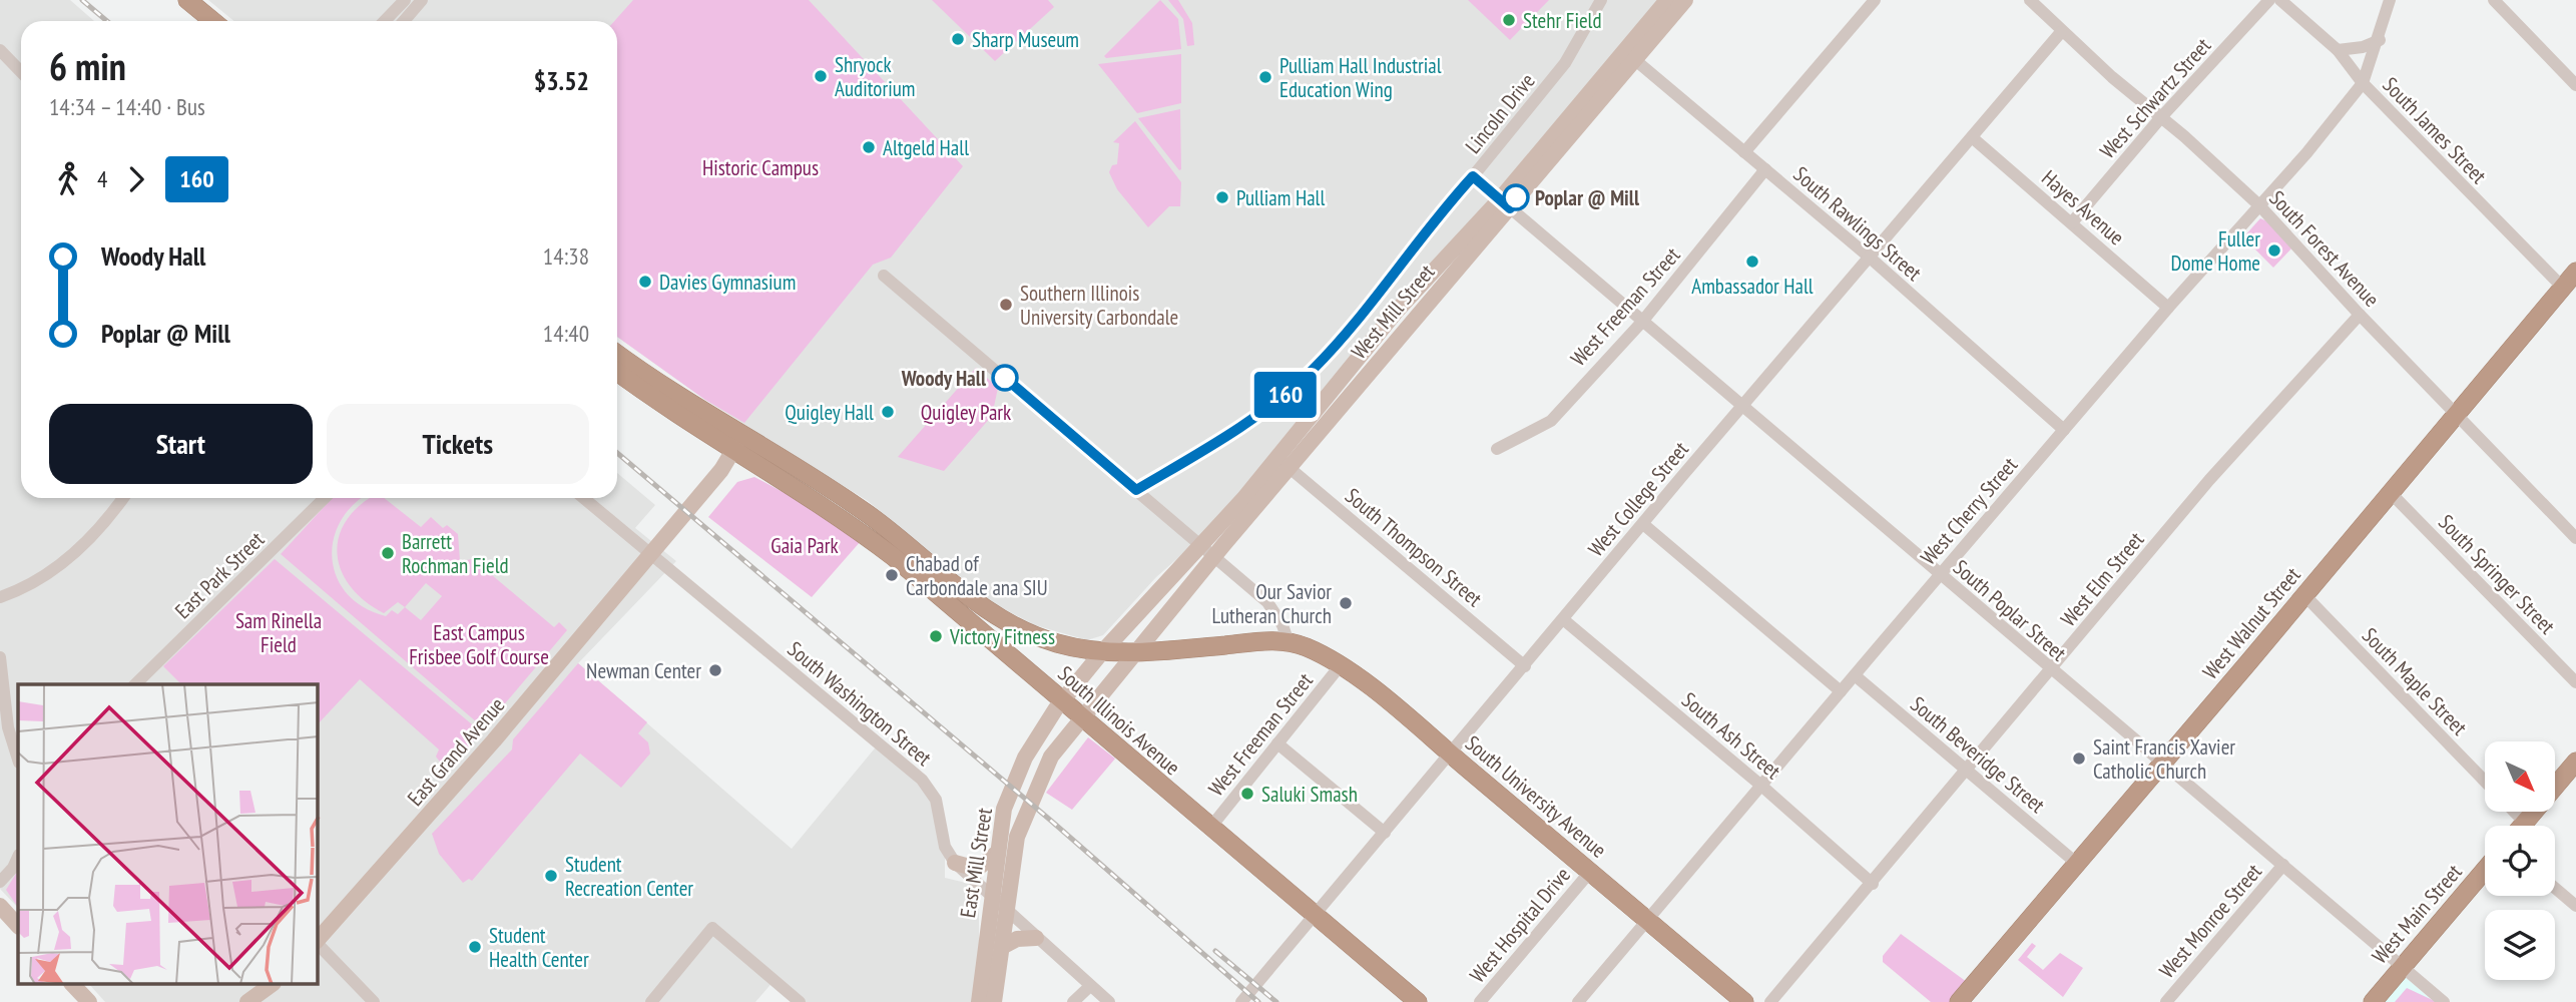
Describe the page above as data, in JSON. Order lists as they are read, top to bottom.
{
  "streets": {
    "highway": [
      "West Walnut Street",
      "South Illinois Avenue",
      "South University Avenue",
      "West Main Street"
    ],
    "main road": ["West Mill Street", "East Grand Avenue", "East Mill Street"],
    "street": [
      "West Schwartz Street",
      "Lincoln Drive",
      "South James Street",
      "Hayes Avenue",
      "South Rawlings Street",
      "South Forest Avenue",
      "West Freeman Street",
      "West College Street",
      "West Cherry Street",
      "South Thompson Street",
      "South Springer Street",
      "East Park Street",
      "West Elm Street",
      "South Poplar Street",
      "South Maple Street",
      "South Washington Street",
      "South Ash Street",
      "South Beveridge Street",
      "West Monroe Street",
      "West Hospital Drive"
    ]
  },
  "crossings": [
    ["West Schwartz Street", "Hayes Avenue"],
    ["West Schwartz Street", "South Forest Avenue"],
    ["Lincoln Drive", "South Poplar Street"],
    ["South James Street", "West Cherry Street"],
    ["South James Street", "West Walnut Street"],
    ["Hayes Avenue", "West College Street"],
    ["Hayes Avenue", "West Cherry Street"],
    ["South Rawlings Street", "West Freeman Street"],
    ["South Rawlings Street", "West Mill Street"],
    ["South Rawlings Street", "West College Street"],
    ["South Rawlings Street", "West Cherry Street"],
    ["South Forest Avenue", "West College Street"],
    ["South Forest Avenue", "West Cherry Street"],
    ["South Forest Avenue", "West Elm Street"],
    ["South Forest Avenue", "West Walnut Street"],
    ["West Freeman Street", "South Poplar Street"],
    ["West Freeman Street", "South Illinois Avenue"],
    ["West Freeman Street", "South University Avenue"],
    ["West Mill Street", "South Thompson Street"],
    ["West Mill Street", "South Poplar Street"],
    ["West Mill Street", "South Illinois Avenue"],
    ["West Mill Street", "East Mill Street"],
    ["West College Street", "South Thompson Street"],
    ["West College Street", "South Poplar Street"],
    ["West College Street", "South Illinois Avenue"],
    ["West College Street", "South Ash Street"],
    ["West College Street", "South University Avenue"],
    ["West Cherry Street", "South Poplar Street"],
    ["West Cherry Street", "South Ash Street"],
    ["West Cherry Street", "South Beveridge Street"],
    ["West Cherry Street", "South University Avenue"],
    ["South Springer Street", "West Walnut Street"],
    ["West Elm Street", "South Poplar Street"],
    ["West Elm Street", "South Ash Street"],
    ["West Elm Street", "South Beveridge Street"],
    ["South Poplar Street", "West Walnut Street"],
    ["South Poplar Street", "West Main Street"],
    ["South Poplar Street", "West Monroe Street"],
    ["West Walnut Street", "South Maple Street"],
    ["West Walnut Street", "South Beveridge Street"],
    ["South Washington Street", "East Grand Avenue"],
    ["South Washington Street", "East Mill Street"],
    ["South Illinois Avenue", "East Grand Avenue"],
    ["South Illinois Avenue", "South University Avenue"],
    ["South Illinois Avenue", "East Mill Street"],
    ["South University Avenue", "West Hospital Drive"]
  ],
  "parks": [
    "Historic Campus",
    "Quigley Park",
    "Gaia Park",
    "Sam Rinella Field",
    "East Campus Frisbee Golf Course"
  ],
  "places": [
    "Stehr Field",
    "Sharp Museum",
    "Shryock Auditorium",
    "Pulliam Hall Industrial Education Wing",
    "Altgeld Hall",
    "Pulliam Hall",
    "Poplar @ Mill",
    "Fuller Dome Home",
    "Ambassador Hall",
    "Davies Gymnasium",
    "Southern Illinois University Carbondale",
    "Woody Hall",
    "Quigley Hall",
    "Barrett Rochman Field",
    "Chabad of Carbondale ana SIU",
    "Our Savior Lutheran Church",
    "Victory Fitness",
    "Newman Center",
    "Saint Francis Xavier Catholic Church",
    "Saluki Smash",
    "Student Recreation Center",
    "Student Health Center"
  ],
  "lines": ["bus line 160"],
  "north": "bottom right",
  "page": {
    "on_map": "160",
    "heading": ["6 min", "14:34 – 14:40 · Bus", "$3.52"],
    "legs": ["4", "160"],
    "list": [
      {
        "name": "Woody Hall",
        "value": "14:38"
      },
      {
        "name": "Poplar @ Mill",
        "value": "14:40"
      }
    ],
    "buttons": ["Start", "Tickets"]
  }
}
